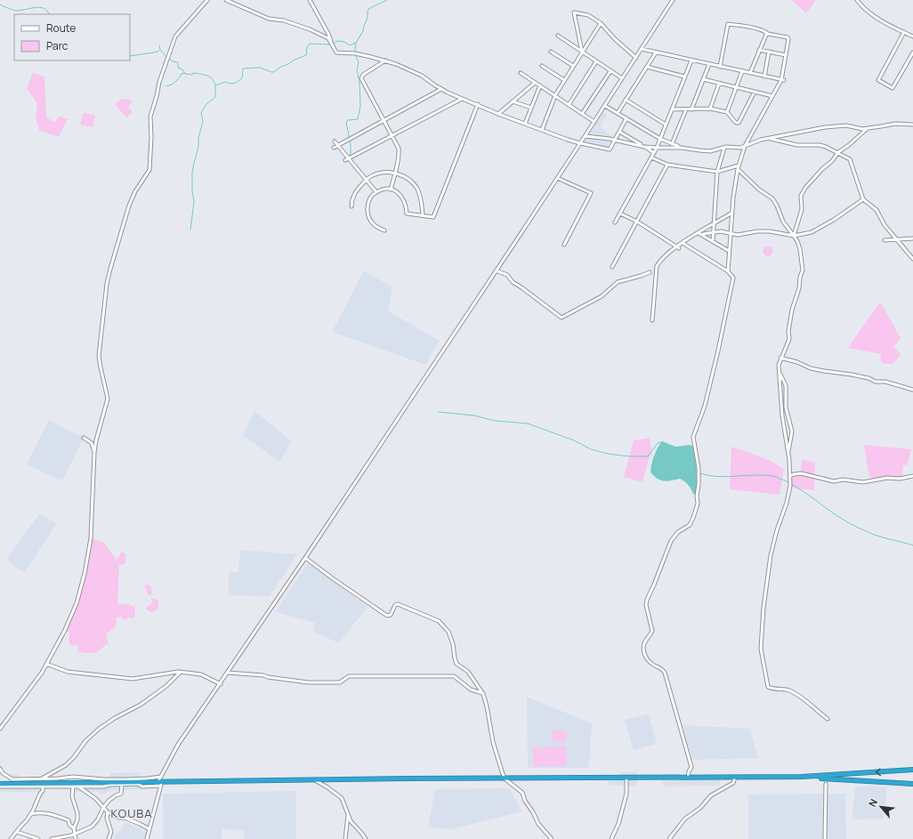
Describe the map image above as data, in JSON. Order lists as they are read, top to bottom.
{
  "districts": ["KOUBA"],
  "legend": ["Route", "Parc"],
  "north": "top left"
}
